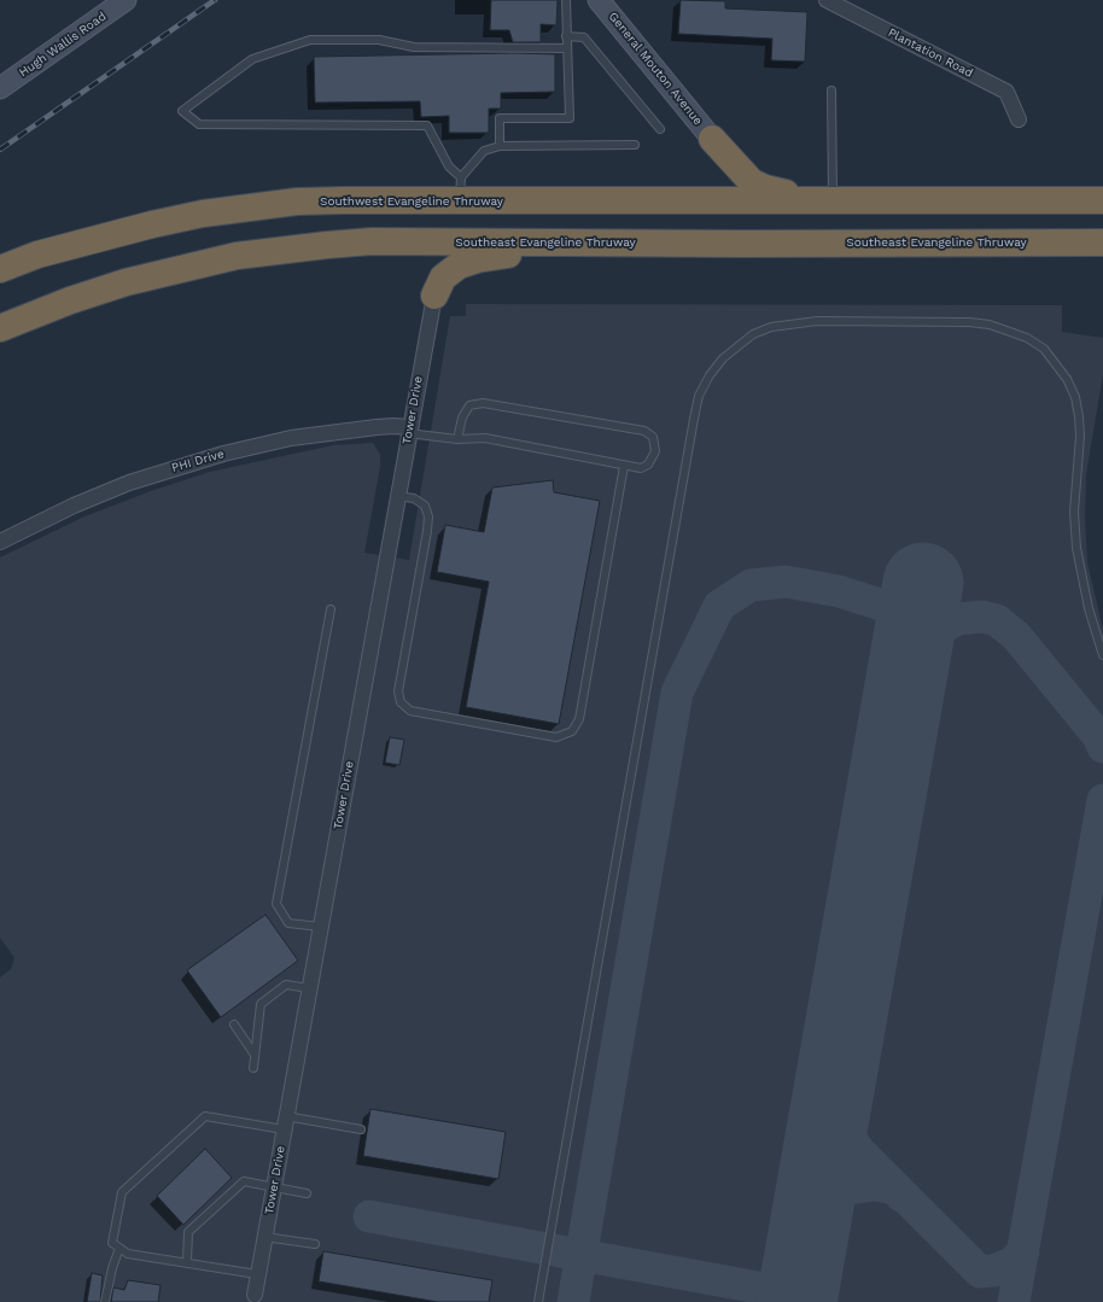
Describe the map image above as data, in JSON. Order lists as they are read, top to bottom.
{
  "streets": {
    "highway": ["Southwest Evangeline Thruway", "Southeast Evangeline Thruway"],
    "street": [
      "Hugh Wallis Road",
      "Plantation Road",
      "General Mouton Avenue",
      "Tower Drive",
      "PHI Drive"
    ]
  },
  "crossings": [
    ["Tower Drive", "PHI Drive"]
  ]
}
